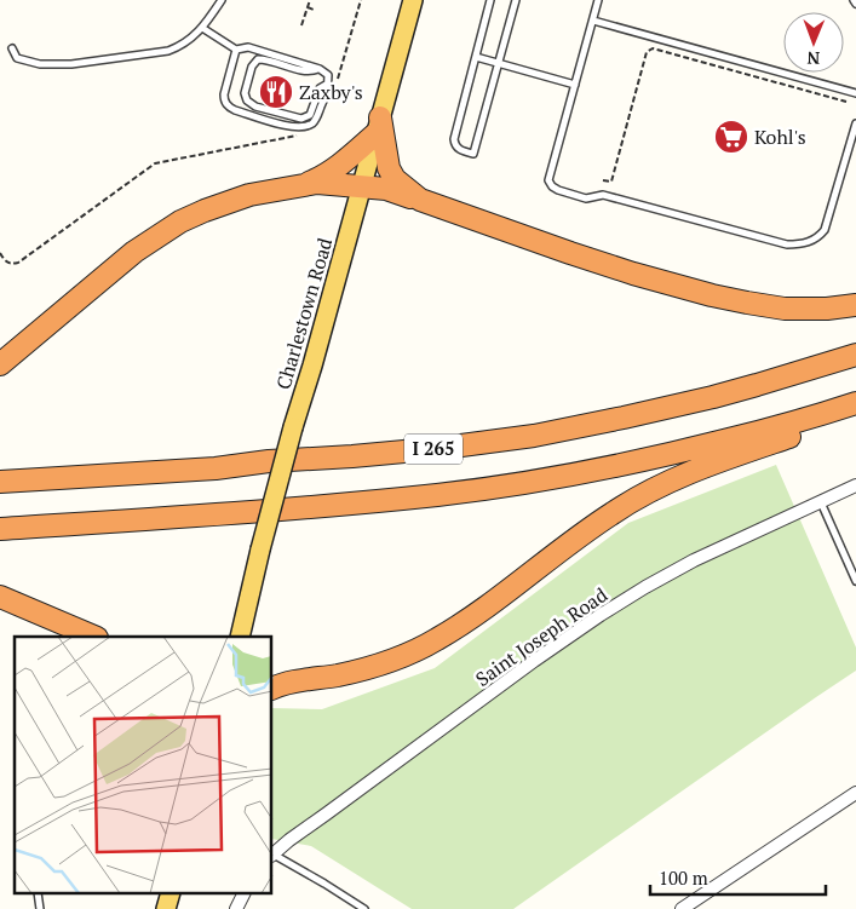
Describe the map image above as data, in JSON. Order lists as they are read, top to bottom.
{
  "streets": {
    "highway": ["I 265"],
    "main road": ["Charlestown Road"],
    "street": ["Saint Joseph Road"]
  },
  "places": {
    "restaurant": ["Zaxby's"],
    "supermarket": ["Kohl's"]
  },
  "scale_bar": "100 m",
  "north": "bottom"
}
